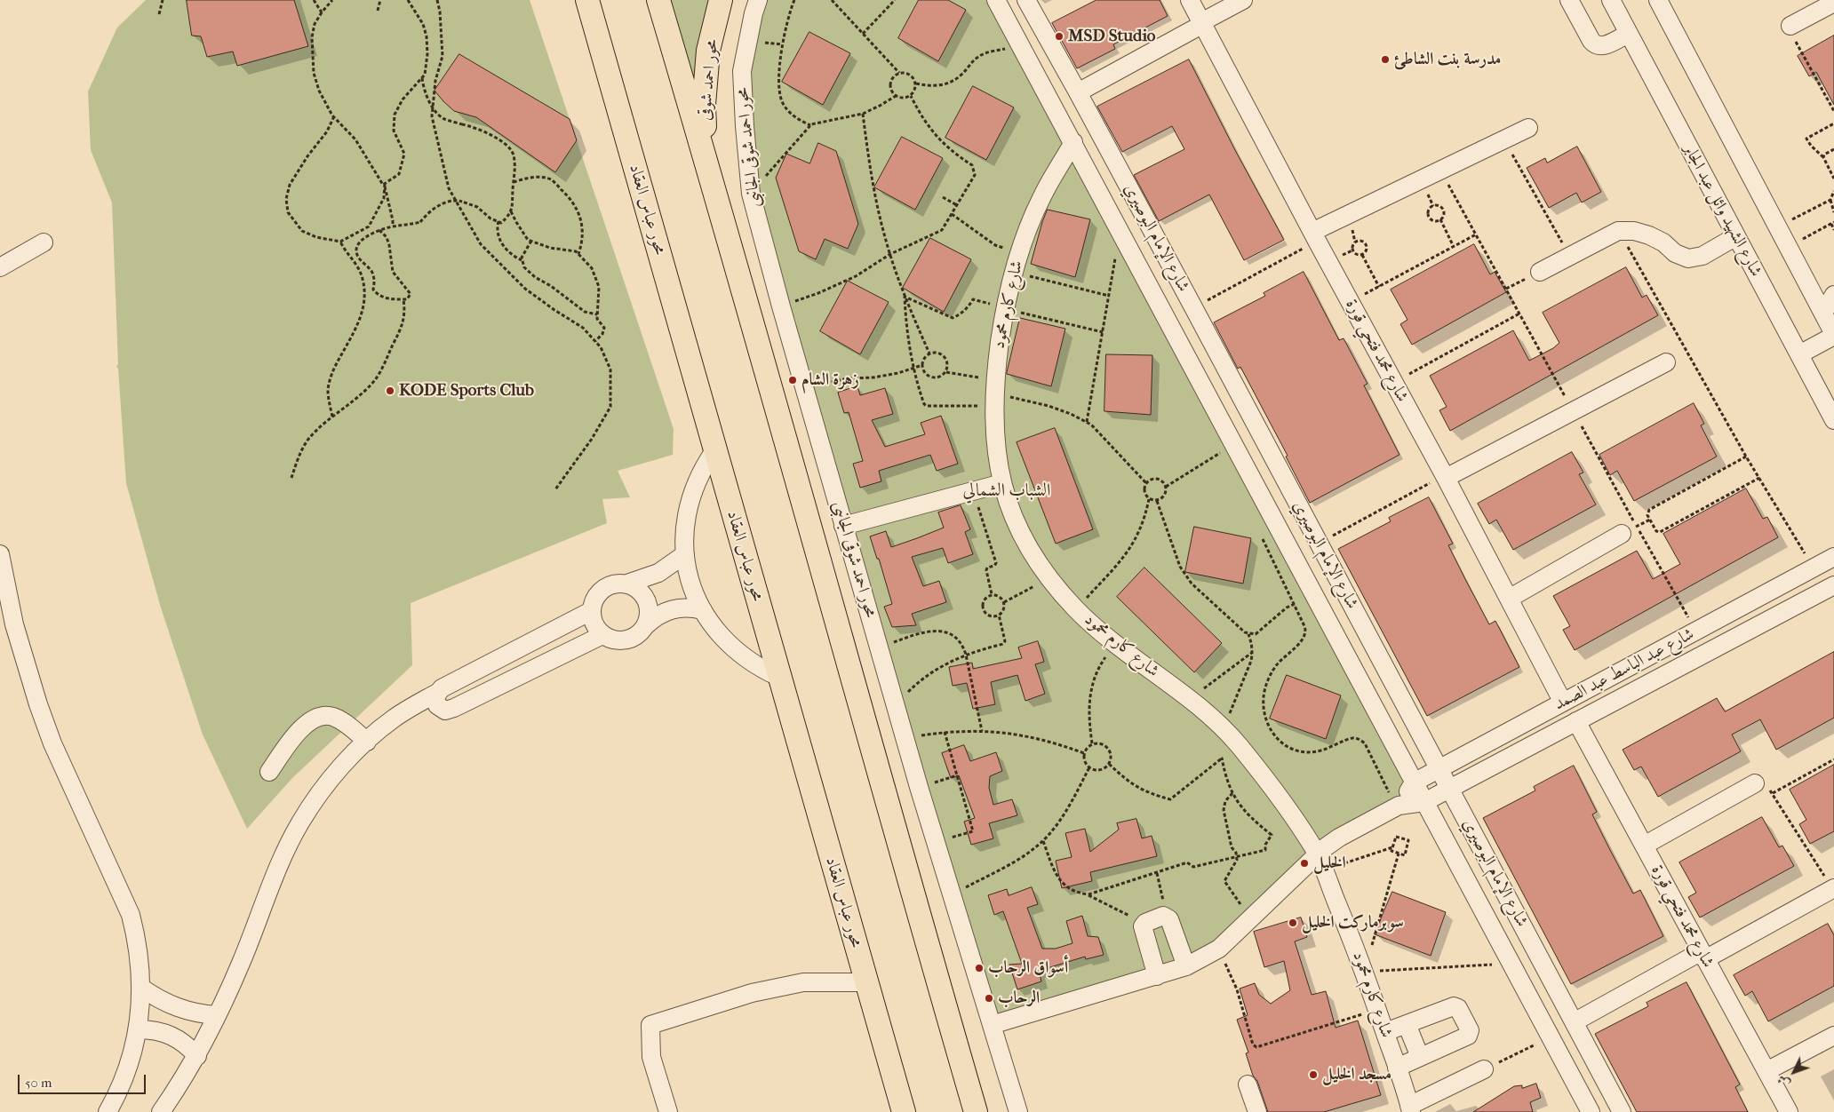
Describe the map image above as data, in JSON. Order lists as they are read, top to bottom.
{
  "streets": {
    "main road": ["محور احمد شوقى", "محور عباس العقاد"],
    "street": [
      "محور احمد شوقى الجانبى",
      "شارع الشهيد وائل عبد الجابر",
      "شارع الإمام البوصيري",
      "شارع كارم محمود",
      "شارع محمد فتحي قورة",
      "شارع عبد الباسط عبد الصمد"
    ]
  },
  "crossings": [
    ["شارع الإمام البوصيري", "شارع كارم محمود"],
    ["شارع الإمام البوصيري", "شارع عبد الباسط عبد الصمد"],
    ["شارع محمد فتحي قورة", "شارع عبد الباسط عبد الصمد"]
  ],
  "districts": ["الشباب الشمالي"],
  "places": [
    "MSD Studio",
    "مدرسة بنت الشاطئ",
    "زهرة الشام",
    "KODE Sports Club",
    "الخليل",
    "سوبرماركت الخليل",
    "أسواق الرحاب",
    "الرحاب",
    "مسجد الخليل"
  ],
  "scale_bar": "50 m",
  "north": "bottom left"
}
